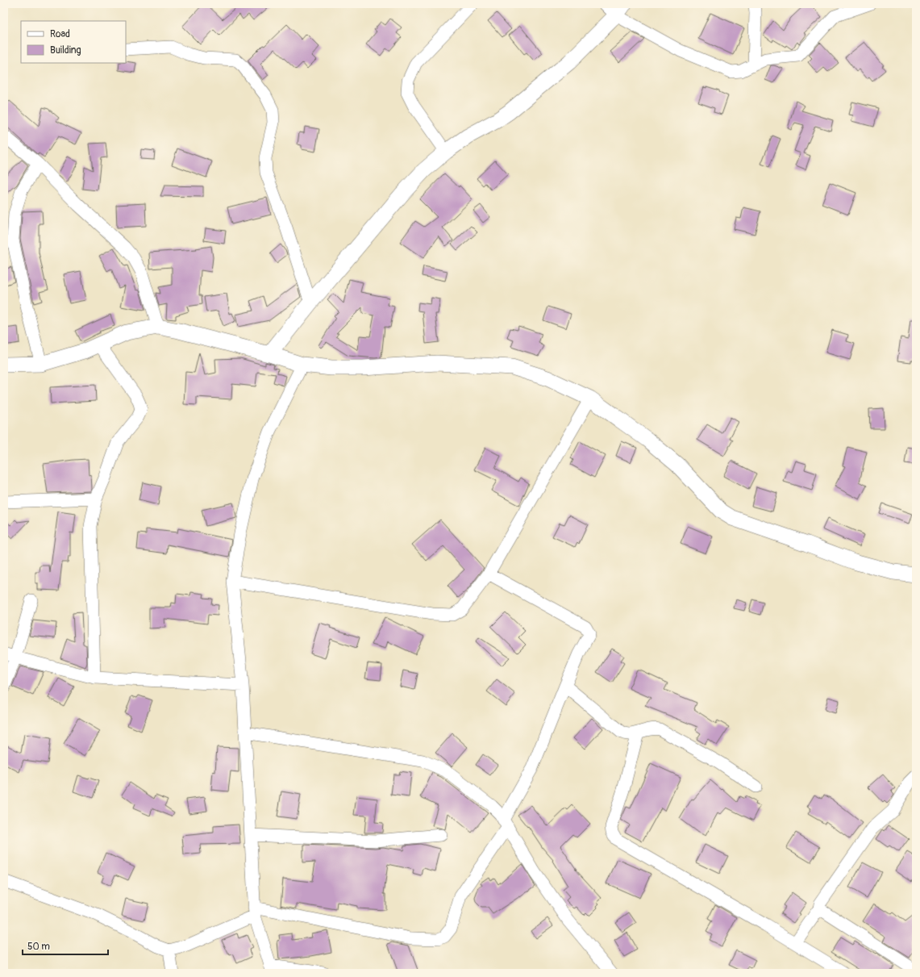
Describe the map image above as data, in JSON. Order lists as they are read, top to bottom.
{
  "legend": ["Road", "Building"],
  "scale_bar": "50 m"
}
